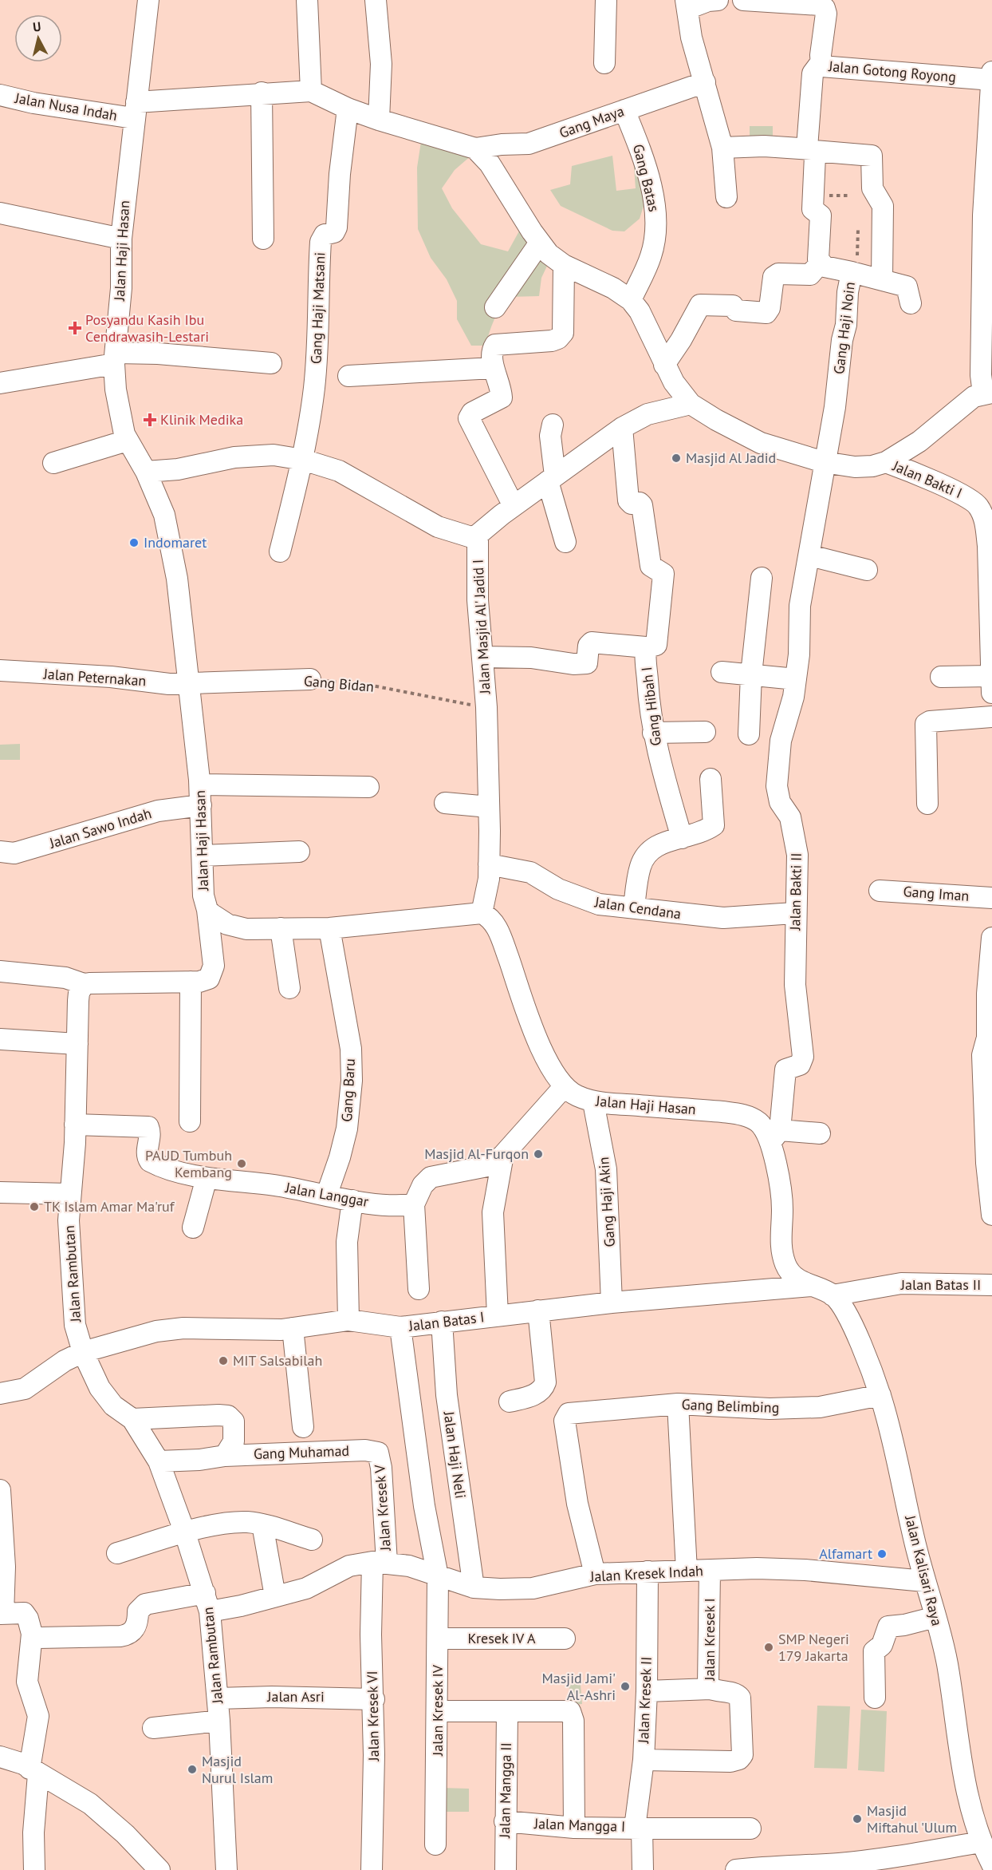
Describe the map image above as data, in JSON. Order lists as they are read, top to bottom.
{
  "streets": {
    "street": [
      "Jalan Gotong Royong",
      "Jalan Nusa Indah",
      "Gang Maya",
      "Gang Batas",
      "Jalan Haji Hasan",
      "Gang Haji Matsani",
      "Gang Haji Noin",
      "Jalan Bakti I",
      "Jalan Masjid Al' Jadid I",
      "Jalan Peternakan",
      "Gang Bidan",
      "Gang Hibah I",
      "Jalan Sawo Indah",
      "Jalan Bakti II",
      "Gang Iman",
      "Jalan Cendana",
      "Gang Baru",
      "Jalan Langgar",
      "Gang Haji Akin",
      "Jalan Rambutan",
      "Jalan Batas II",
      "Jalan Batas I",
      "Gang Belimbing",
      "Gang Muhamad",
      "Jalan Haji Neli",
      "Jalan Kresek V",
      "Jalan Kalisari Raya",
      "Jalan Kresek Indah",
      "Kresek IV A",
      "Jalan Kresek I",
      "Jalan Asri",
      "Jalan Kresek II",
      "Jalan Kresek IV",
      "Jalan Kresek VI",
      "Jalan Mangga II",
      "Jalan Mangga I"
    ]
  },
  "crossings": [
    ["Jalan Nusa Indah", "Jalan Haji Hasan"],
    ["Gang Maya", "Gang Batas"],
    ["Jalan Haji Hasan", "Jalan Masjid Al' Jadid I"],
    ["Jalan Haji Hasan", "Jalan Peternakan"],
    ["Jalan Haji Hasan", "Gang Bidan"],
    ["Jalan Haji Hasan", "Jalan Sawo Indah"],
    ["Jalan Haji Hasan", "Jalan Bakti II"],
    ["Jalan Haji Hasan", "Gang Baru"],
    ["Jalan Haji Hasan", "Gang Haji Akin"],
    ["Jalan Haji Hasan", "Jalan Batas II"],
    ["Jalan Haji Hasan", "Jalan Batas I"],
    ["Jalan Haji Hasan", "Jalan Kalisari Raya"],
    ["Gang Haji Noin", "Jalan Bakti II"],
    ["Jalan Masjid Al' Jadid I", "Gang Bidan"],
    ["Jalan Masjid Al' Jadid I", "Jalan Cendana"],
    ["Jalan Peternakan", "Gang Bidan"],
    ["Jalan Bakti II", "Jalan Cendana"],
    ["Gang Baru", "Jalan Langgar"],
    ["Jalan Langgar", "Jalan Rambutan"],
    ["Gang Haji Akin", "Jalan Batas I"],
    ["Jalan Rambutan", "Jalan Batas I"],
    ["Jalan Rambutan", "Gang Muhamad"],
    ["Jalan Rambutan", "Jalan Kresek Indah"],
    ["Jalan Rambutan", "Jalan Asri"],
    ["Jalan Batas II", "Jalan Batas I"],
    ["Jalan Batas II", "Jalan Kalisari Raya"],
    ["Jalan Batas I", "Jalan Haji Neli"],
    ["Jalan Batas I", "Jalan Kalisari Raya"],
    ["Jalan Batas I", "Jalan Kresek IV"],
    ["Gang Belimbing", "Jalan Kalisari Raya"],
    ["Gang Belimbing", "Jalan Kresek Indah"],
    ["Gang Muhamad", "Jalan Kresek V"],
    ["Jalan Haji Neli", "Jalan Kresek Indah"],
    ["Jalan Kresek V", "Jalan Kresek Indah"],
    ["Jalan Kresek V", "Jalan Kresek VI"],
    ["Jalan Kalisari Raya", "Jalan Kresek Indah"],
    ["Jalan Kresek Indah", "Jalan Kresek I"],
    ["Jalan Kresek Indah", "Jalan Kresek II"],
    ["Jalan Kresek Indah", "Jalan Kresek IV"],
    ["Jalan Kresek Indah", "Jalan Kresek VI"],
    ["Kresek IV A", "Jalan Kresek IV"],
    ["Jalan Kresek I", "Jalan Kresek II"],
    ["Jalan Asri", "Jalan Kresek VI"],
    ["Jalan Kresek II", "Jalan Mangga I"],
    ["Jalan Mangga II", "Jalan Mangga I"]
  ],
  "places": {
    "health": ["Posyandu Kasih Ibu Cendrawasih-Lestari", "Klinik Medika"],
    "other": [
      "Masjid Al Jadid",
      "Indomaret",
      "Masjid Al-Furqon",
      "PAUD Tumbuh Kembang",
      "TK Islam Amar Ma'ruf",
      "MIT Salsabilah",
      "Alfamart",
      "SMP Negeri 179 Jakarta",
      "Masjid Jami' Al-Ashri",
      "Masjid Nurul Islam",
      "Masjid Miftahul 'Ulum"
    ]
  },
  "north": "top"
}
